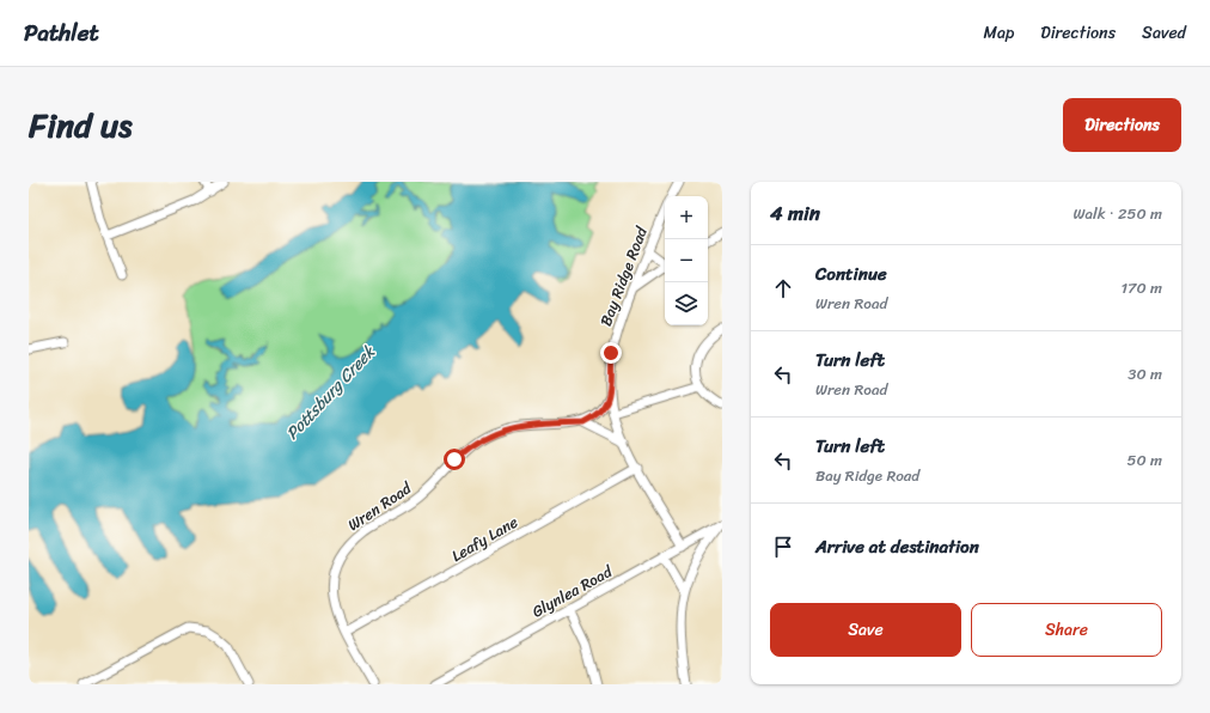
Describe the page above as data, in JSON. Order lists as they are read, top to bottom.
{
  "streets": {
    "street": [
      "Bay Ridge Road",
      "Wren Road",
      "Leafy Lane",
      "Glynlea Road"
    ]
  },
  "crossings": [
    ["Bay Ridge Road", "Wren Road"],
    ["Bay Ridge Road", "Leafy Lane"],
    ["Bay Ridge Road", "Glynlea Road"],
    ["Wren Road", "Leafy Lane"]
  ],
  "water": ["Pottsburg Creek"],
  "page": {
    "header": "Pathlet",
    "nav": ["Map", "Directions", "Saved"],
    "title": "Find us",
    "buttons": [
      "Directions",
      ["Save", "Share"]
    ],
    "heading": ["4 min", "Walk · 250 m"],
    "map_buttons": ["+", "−"],
    "list": [
      ["Continue", "Wren Road", "170 m"],
      ["Turn left", "Wren Road", "30 m"],
      ["Turn left", "Bay Ridge Road", "50 m"],
      "Arrive at destination"
    ]
  }
}
